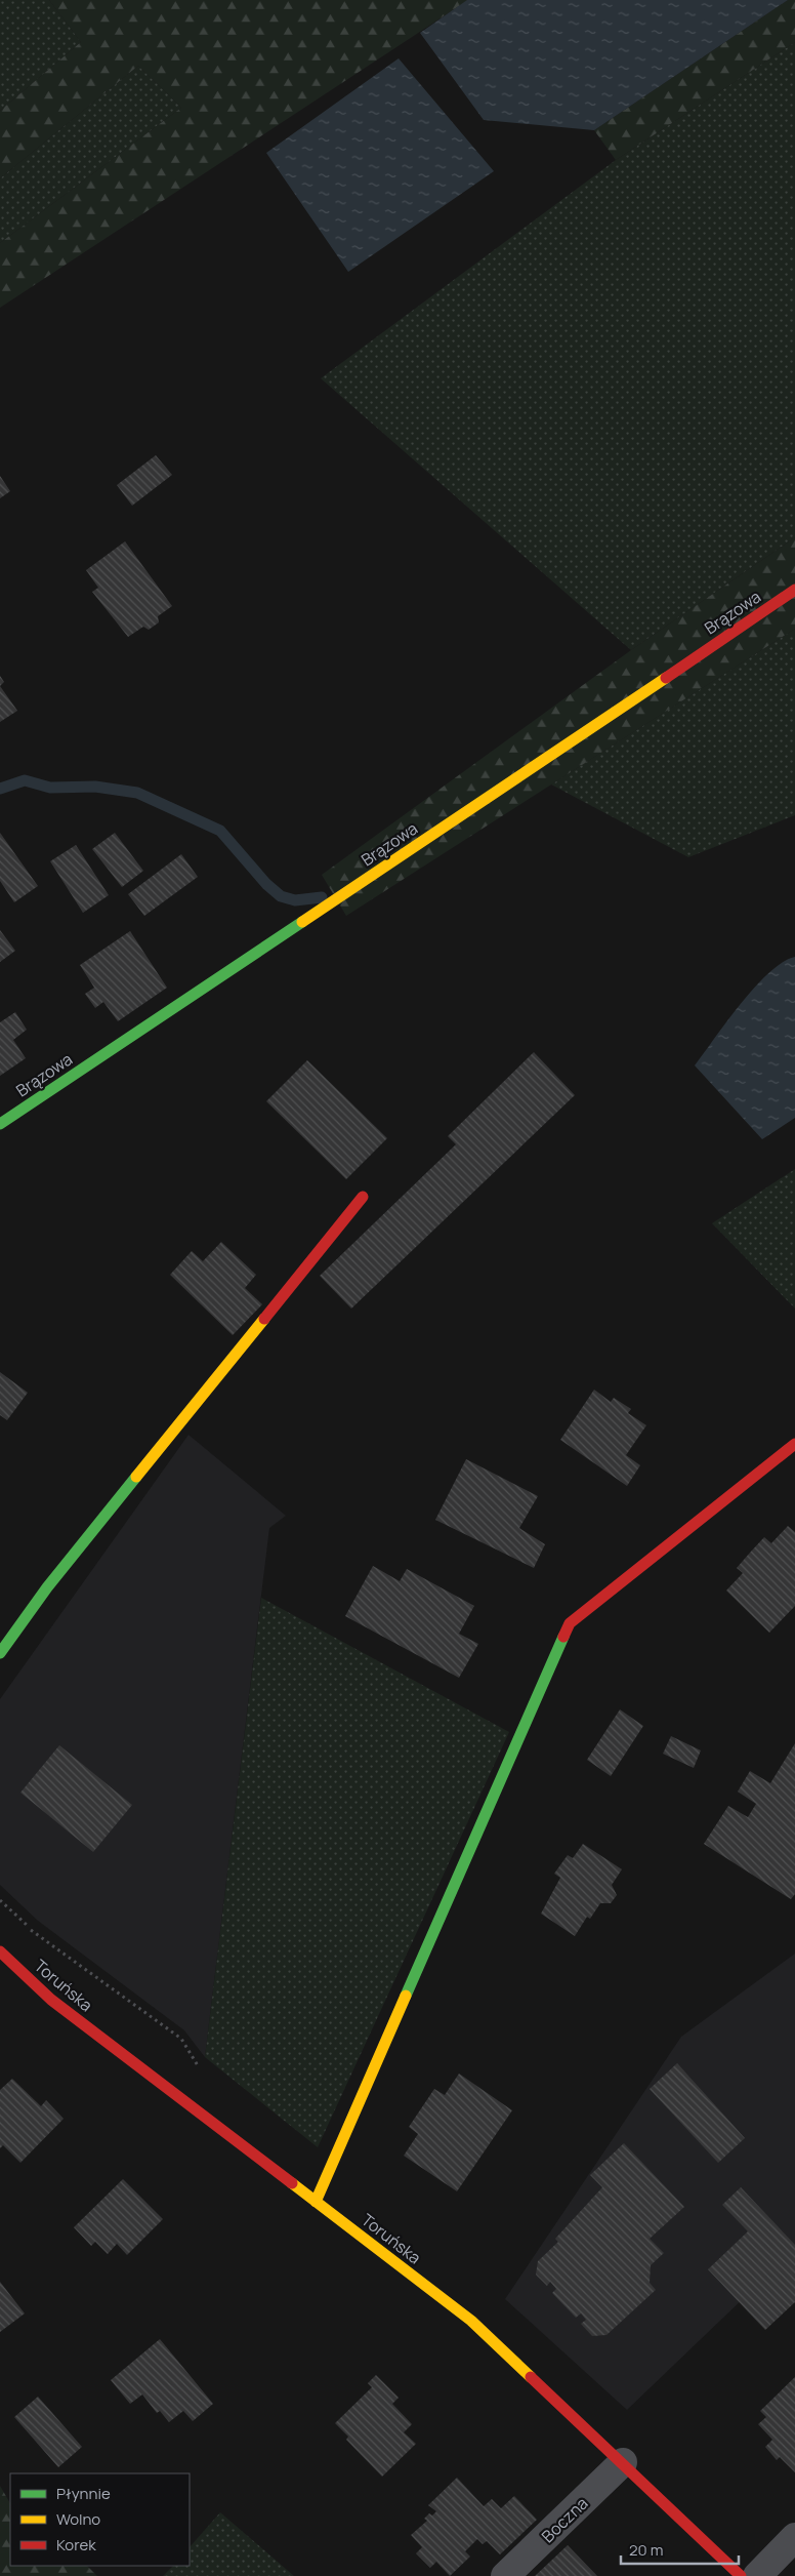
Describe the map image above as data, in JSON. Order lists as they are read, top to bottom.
{
  "streets": {
    "street": ["Brązowa", "Toruńska", "Boczna"]
  },
  "crossings": [
    ["Toruńska", "Boczna"]
  ],
  "legend": ["Płynnie", "Wolno", "Korek"],
  "scale_bar": "20 m"
}
